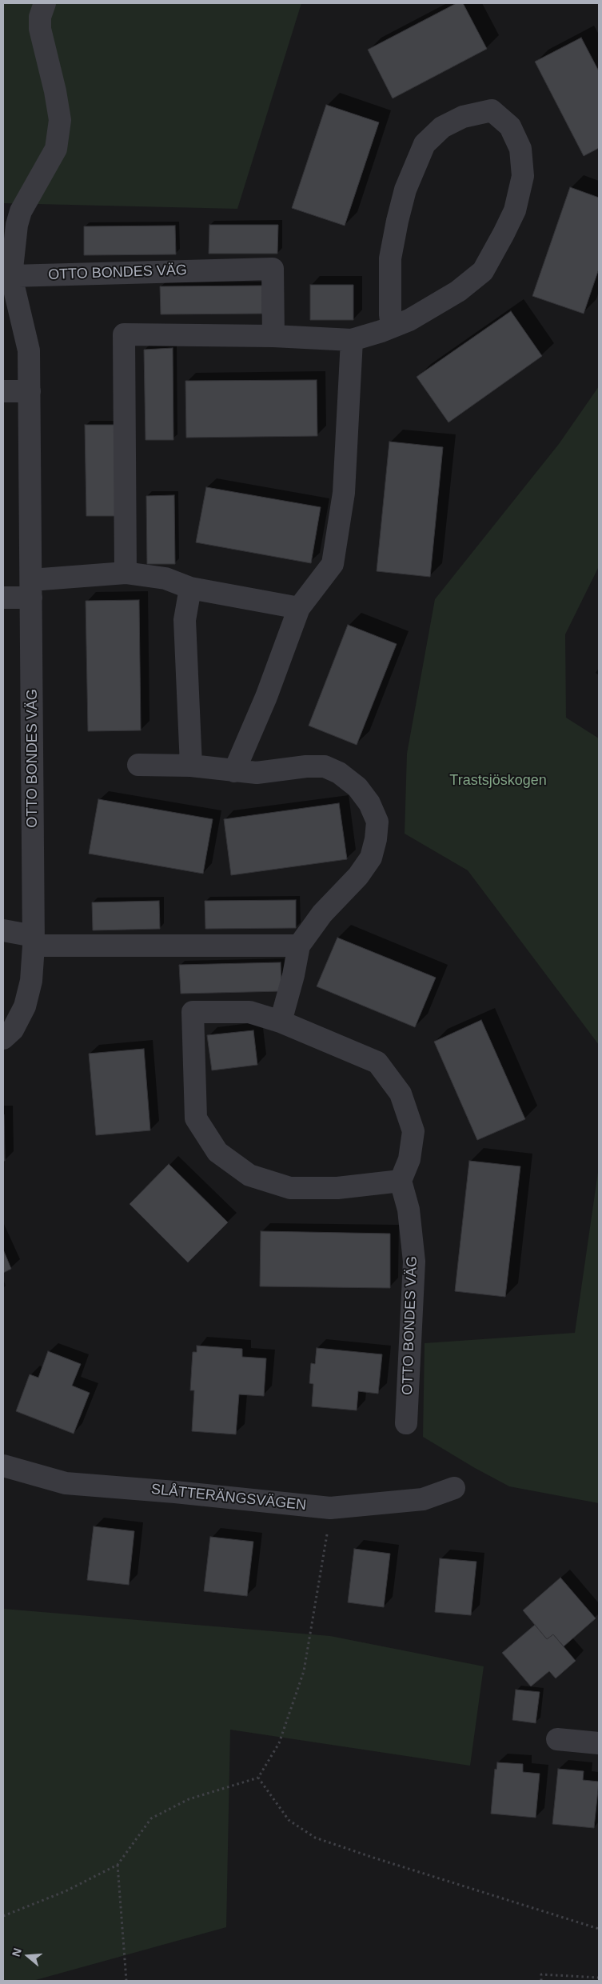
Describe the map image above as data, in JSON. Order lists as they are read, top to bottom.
{
  "streets": {
    "street": ["OTTO BONDES VÄG", "SLÅTTERÄNGSVÄGEN"]
  },
  "parks": ["Trastsjöskogen"],
  "north": "left"
}
